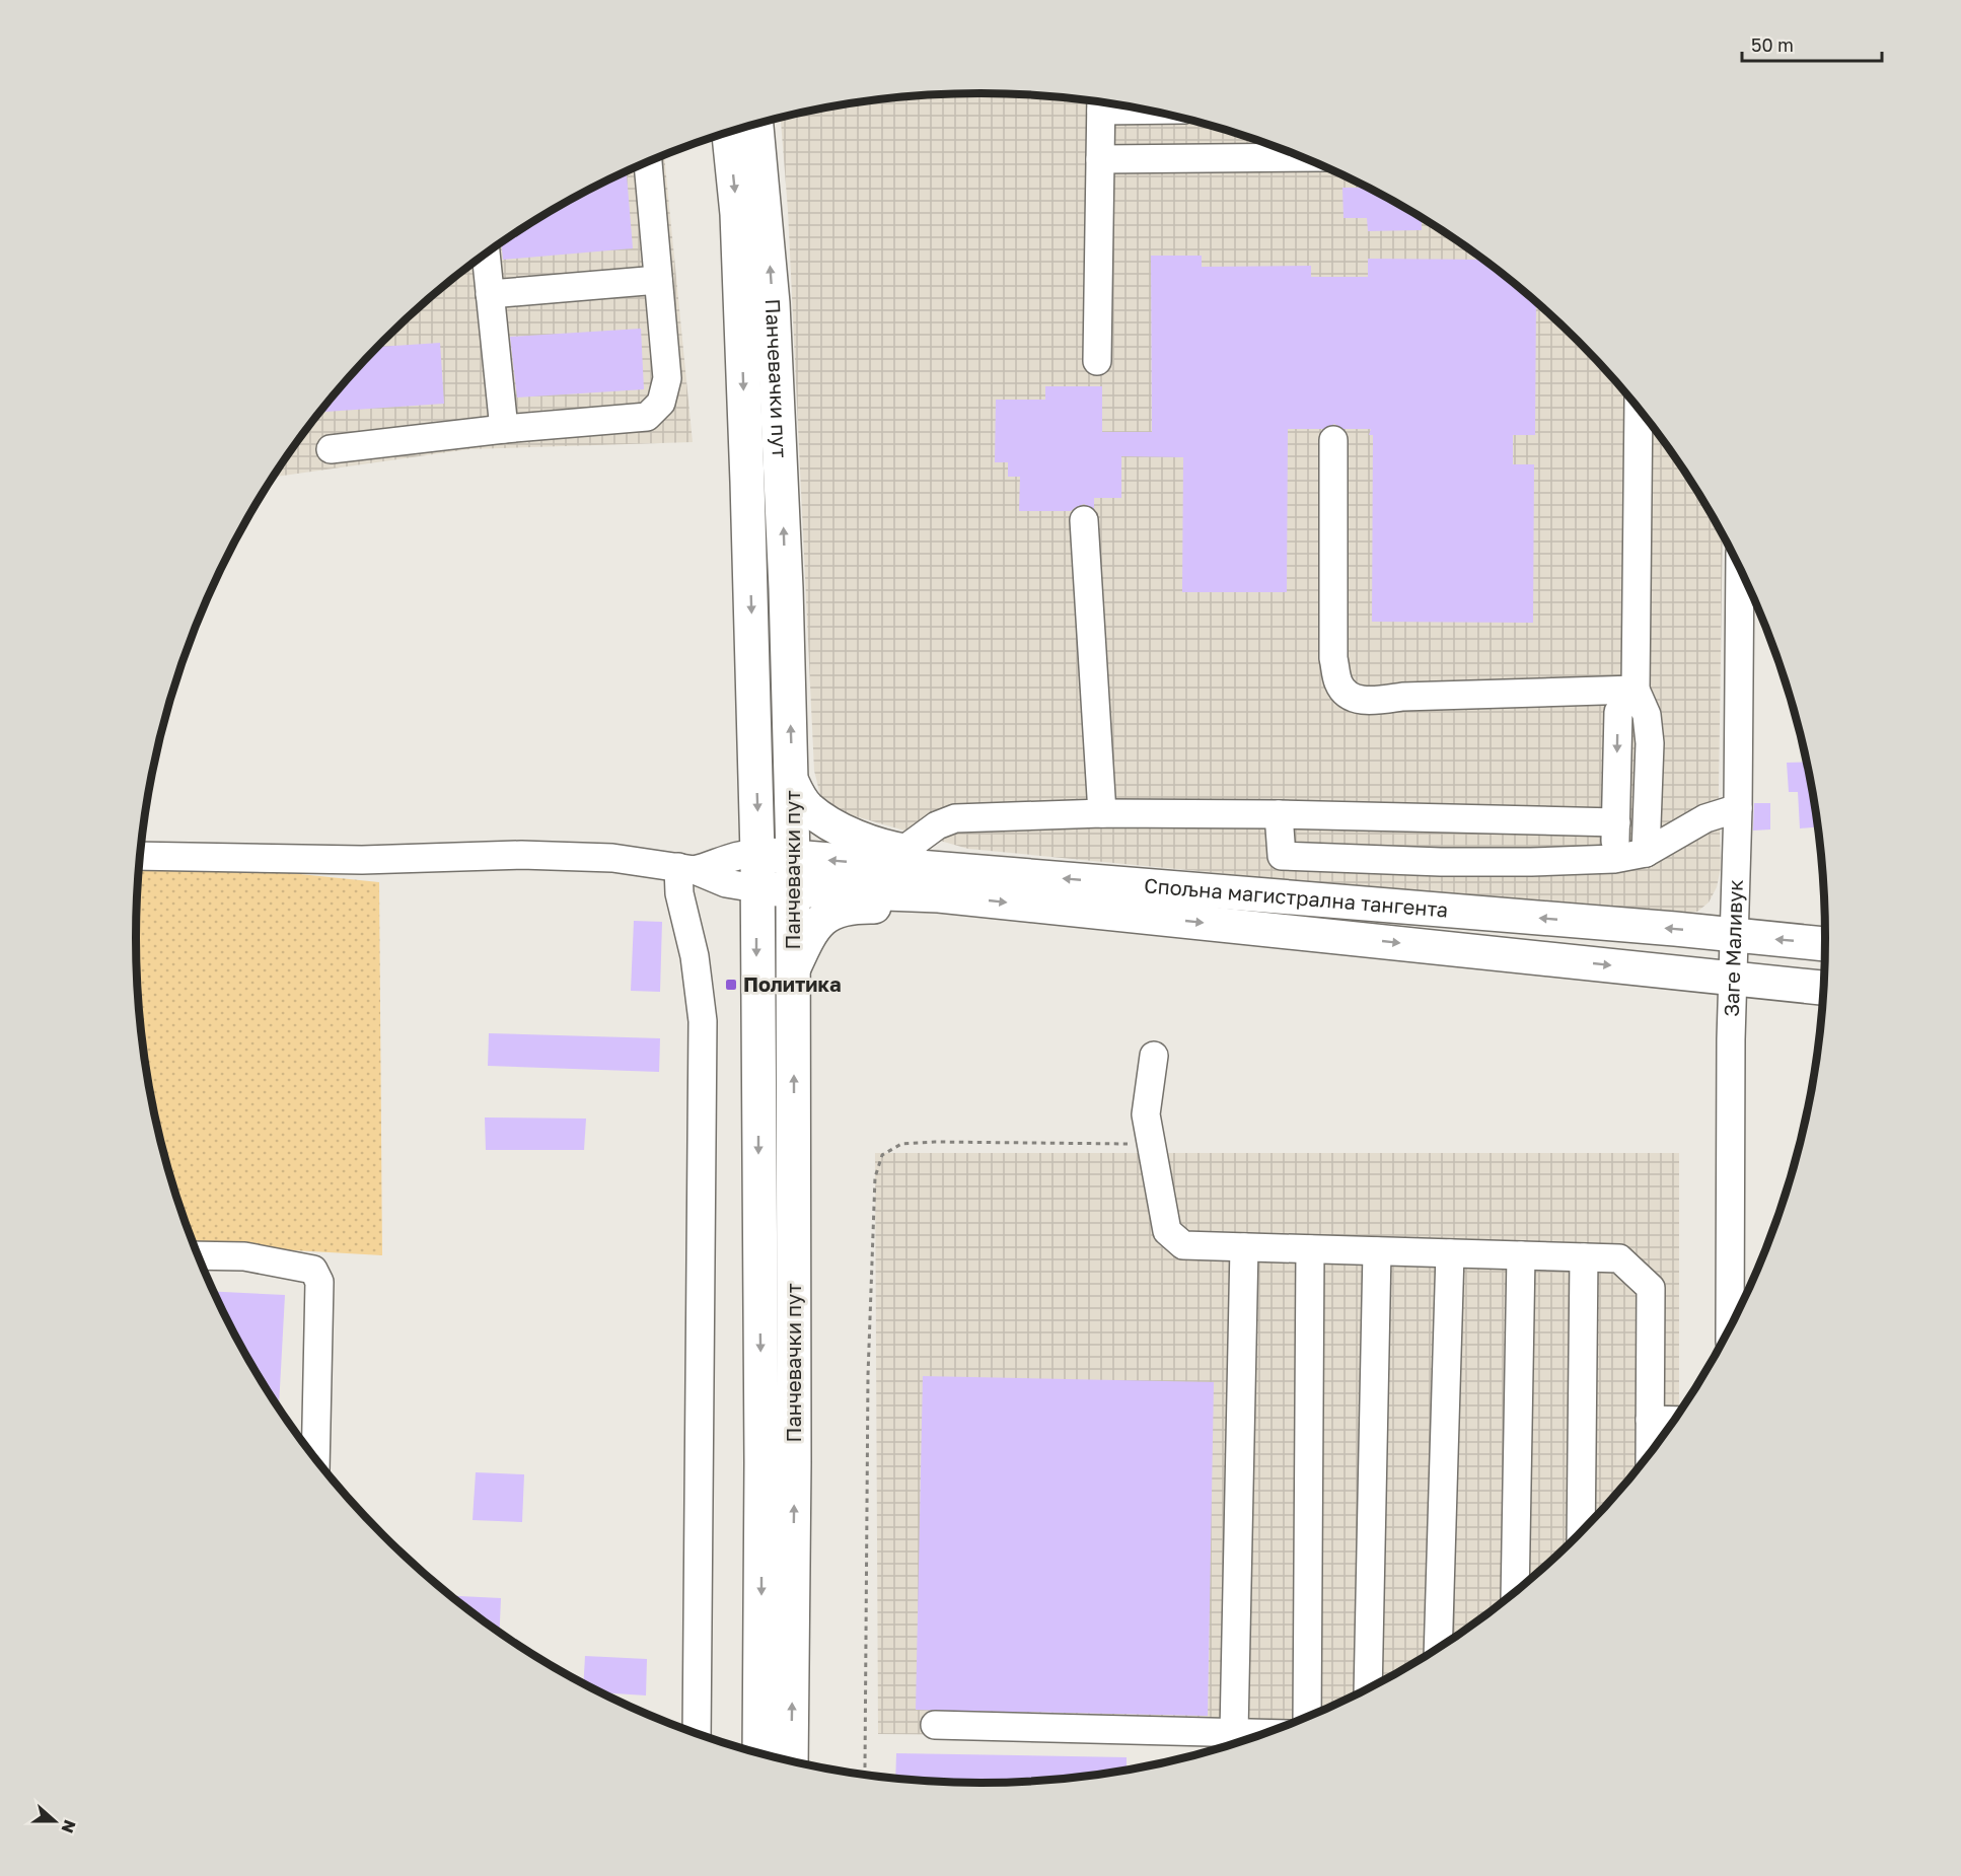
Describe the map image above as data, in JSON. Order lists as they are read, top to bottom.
{
  "streets": {
    "main road": ["Панчевачки пут", "Спољна магистрална тангента"],
    "street": ["Заге Маливук"]
  },
  "crossings": [
    ["Панчевачки пут", "Спољна магистрална тангента"],
    ["Спољна магистрална тангента", "Заге Маливук"]
  ],
  "places": {
    "transit": ["Политика"]
  },
  "scale_bar": "50 m",
  "north": "right"
}
